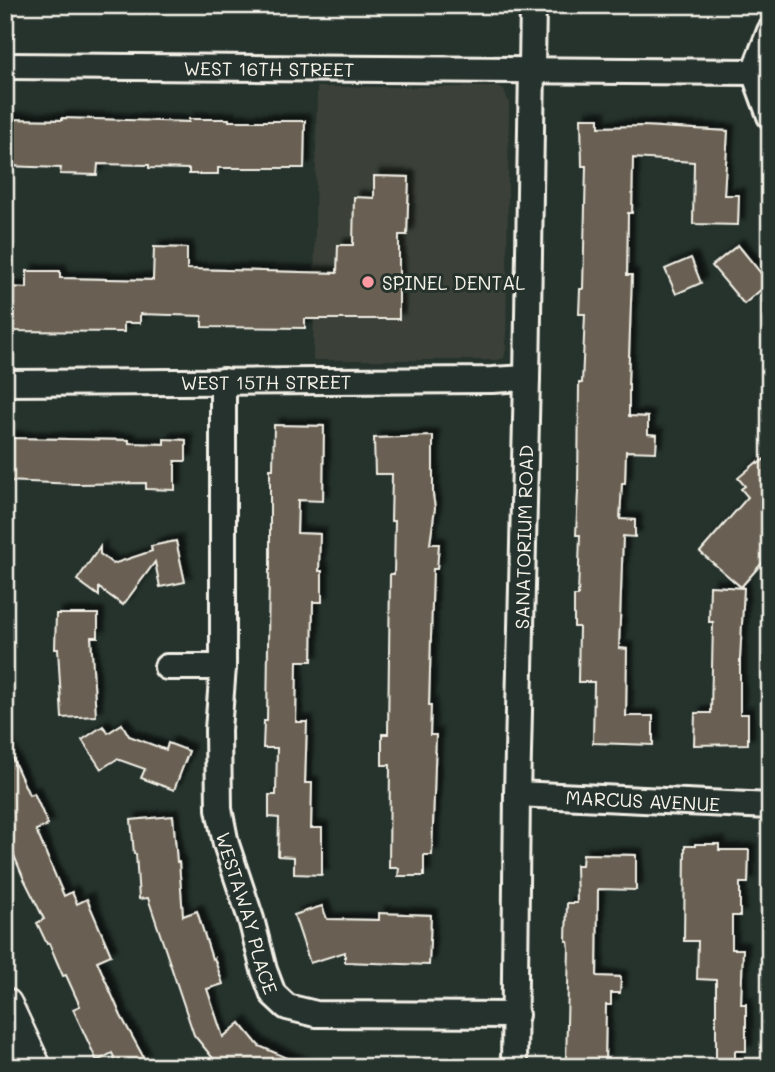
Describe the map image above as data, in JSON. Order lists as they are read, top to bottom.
{
  "streets": {
    "street": [
      "WEST 16TH STREET",
      "WEST 15TH STREET",
      "SANATORIUM ROAD",
      "MARCUS AVENUE",
      "WESTAWAY PLACE"
    ]
  },
  "crossings": [
    ["WEST 16TH STREET", "SANATORIUM ROAD"],
    ["WEST 15TH STREET", "SANATORIUM ROAD"],
    ["WEST 15TH STREET", "WESTAWAY PLACE"],
    ["SANATORIUM ROAD", "MARCUS AVENUE"],
    ["SANATORIUM ROAD", "WESTAWAY PLACE"]
  ],
  "places": ["SPINEL DENTAL"]
}
